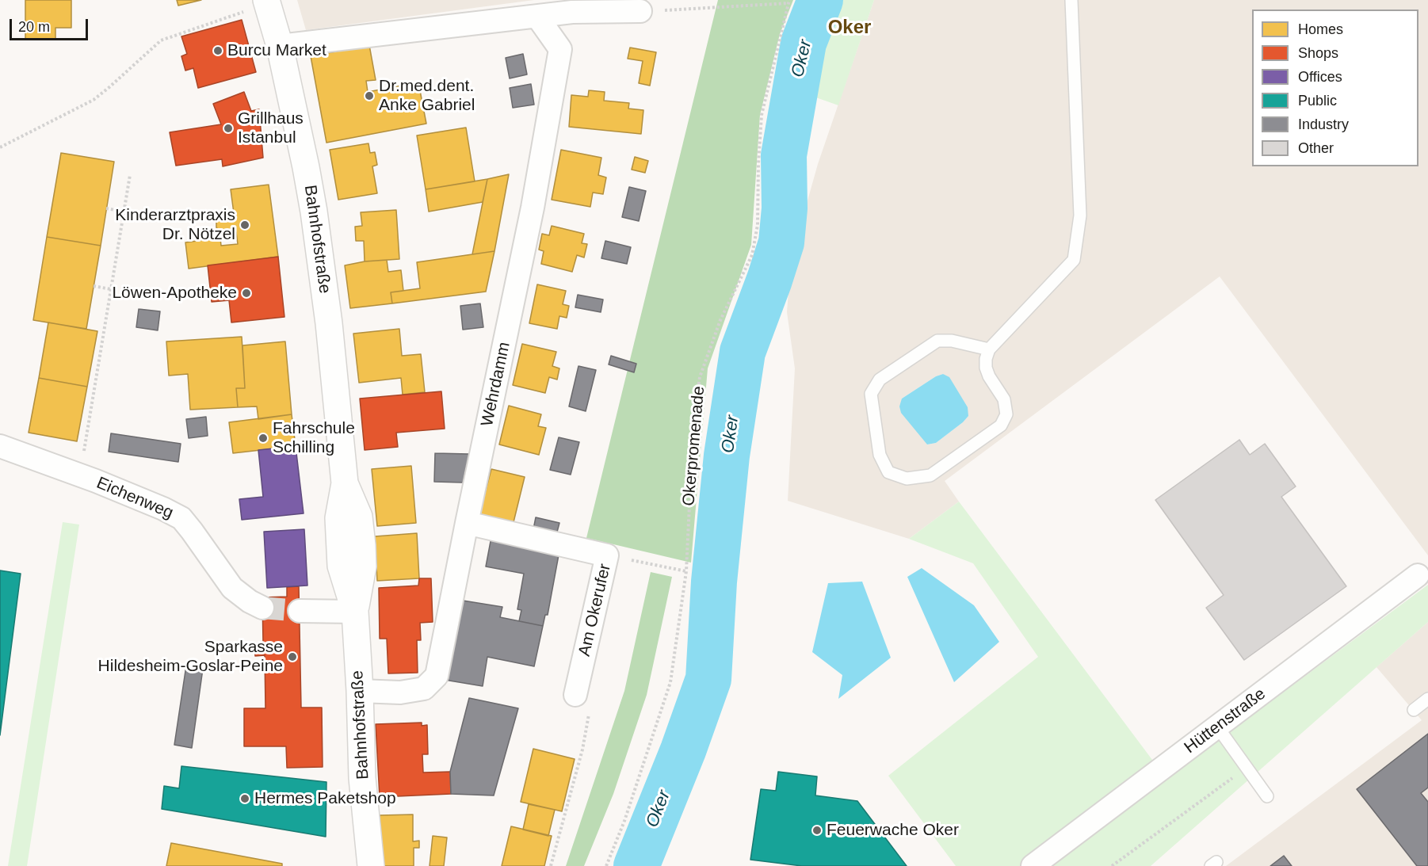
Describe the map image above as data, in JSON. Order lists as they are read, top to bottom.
{
  "streets": {
    "main road": ["Bahnhofstraße"],
    "street": [
      "Wehrdamm",
      "Eichenweg",
      "Am Okerufer",
      "Hüttenstraße"
    ],
    "path": ["Okerpromenade"]
  },
  "crossings": [
    ["Bahnhofstraße", "Wehrdamm"],
    ["Wehrdamm", "Am Okerufer"]
  ],
  "districts": ["Oker"],
  "water": ["Oker"],
  "places": [
    "Burcu Market",
    "Dr.med.dent. Anke Gabriel",
    "Grillhaus Istanbul",
    "Kinderarztpraxis Dr. Nötzel",
    "Löwen-Apotheke",
    "Fahrschule Schilling",
    "Sparkasse Hildesheim-Goslar-Peine",
    "Hermes Paketshop",
    "Feuerwache Oker"
  ],
  "legend": [
    "Homes",
    "Shops",
    "Offices",
    "Public",
    "Industry",
    "Other"
  ],
  "scale_bar": "20 m"
}
